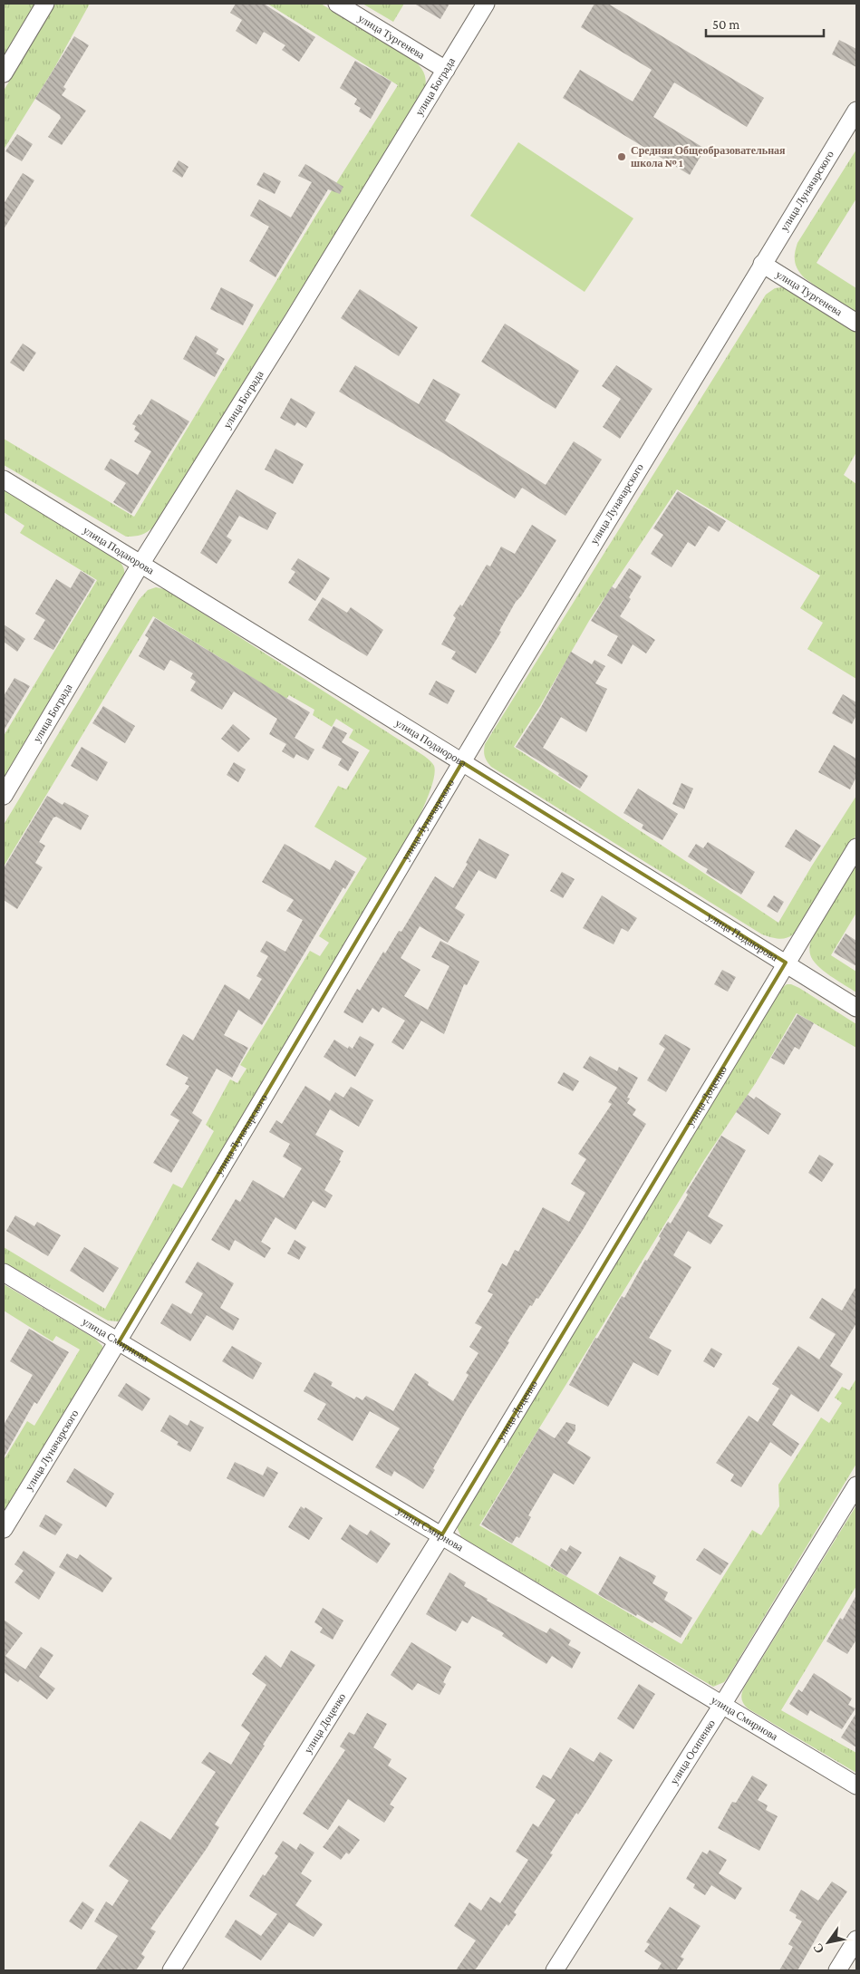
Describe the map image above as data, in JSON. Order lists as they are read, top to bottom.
{
  "streets": {
    "street": [
      "улица Тургенева",
      "улица Бограда",
      "улица Луначарского",
      "улица Подаюрова",
      "улица Доценко",
      "улица Смирнова",
      "улица Осипенко"
    ]
  },
  "crossings": [
    ["улица Тургенева", "улица Бограда"],
    ["улица Тургенева", "улица Луначарского"],
    ["улица Бограда", "улица Подаюрова"],
    ["улица Луначарского", "улица Подаюрова"],
    ["улица Луначарского", "улица Смирнова"],
    ["улица Подаюрова", "улица Доценко"],
    ["улица Доценко", "улица Смирнова"],
    ["улица Смирнова", "улица Осипенко"]
  ],
  "places": ["Средняя Общеобразовательная школа № 1"],
  "scale_bar": "50 m",
  "north": "bottom left"
}
